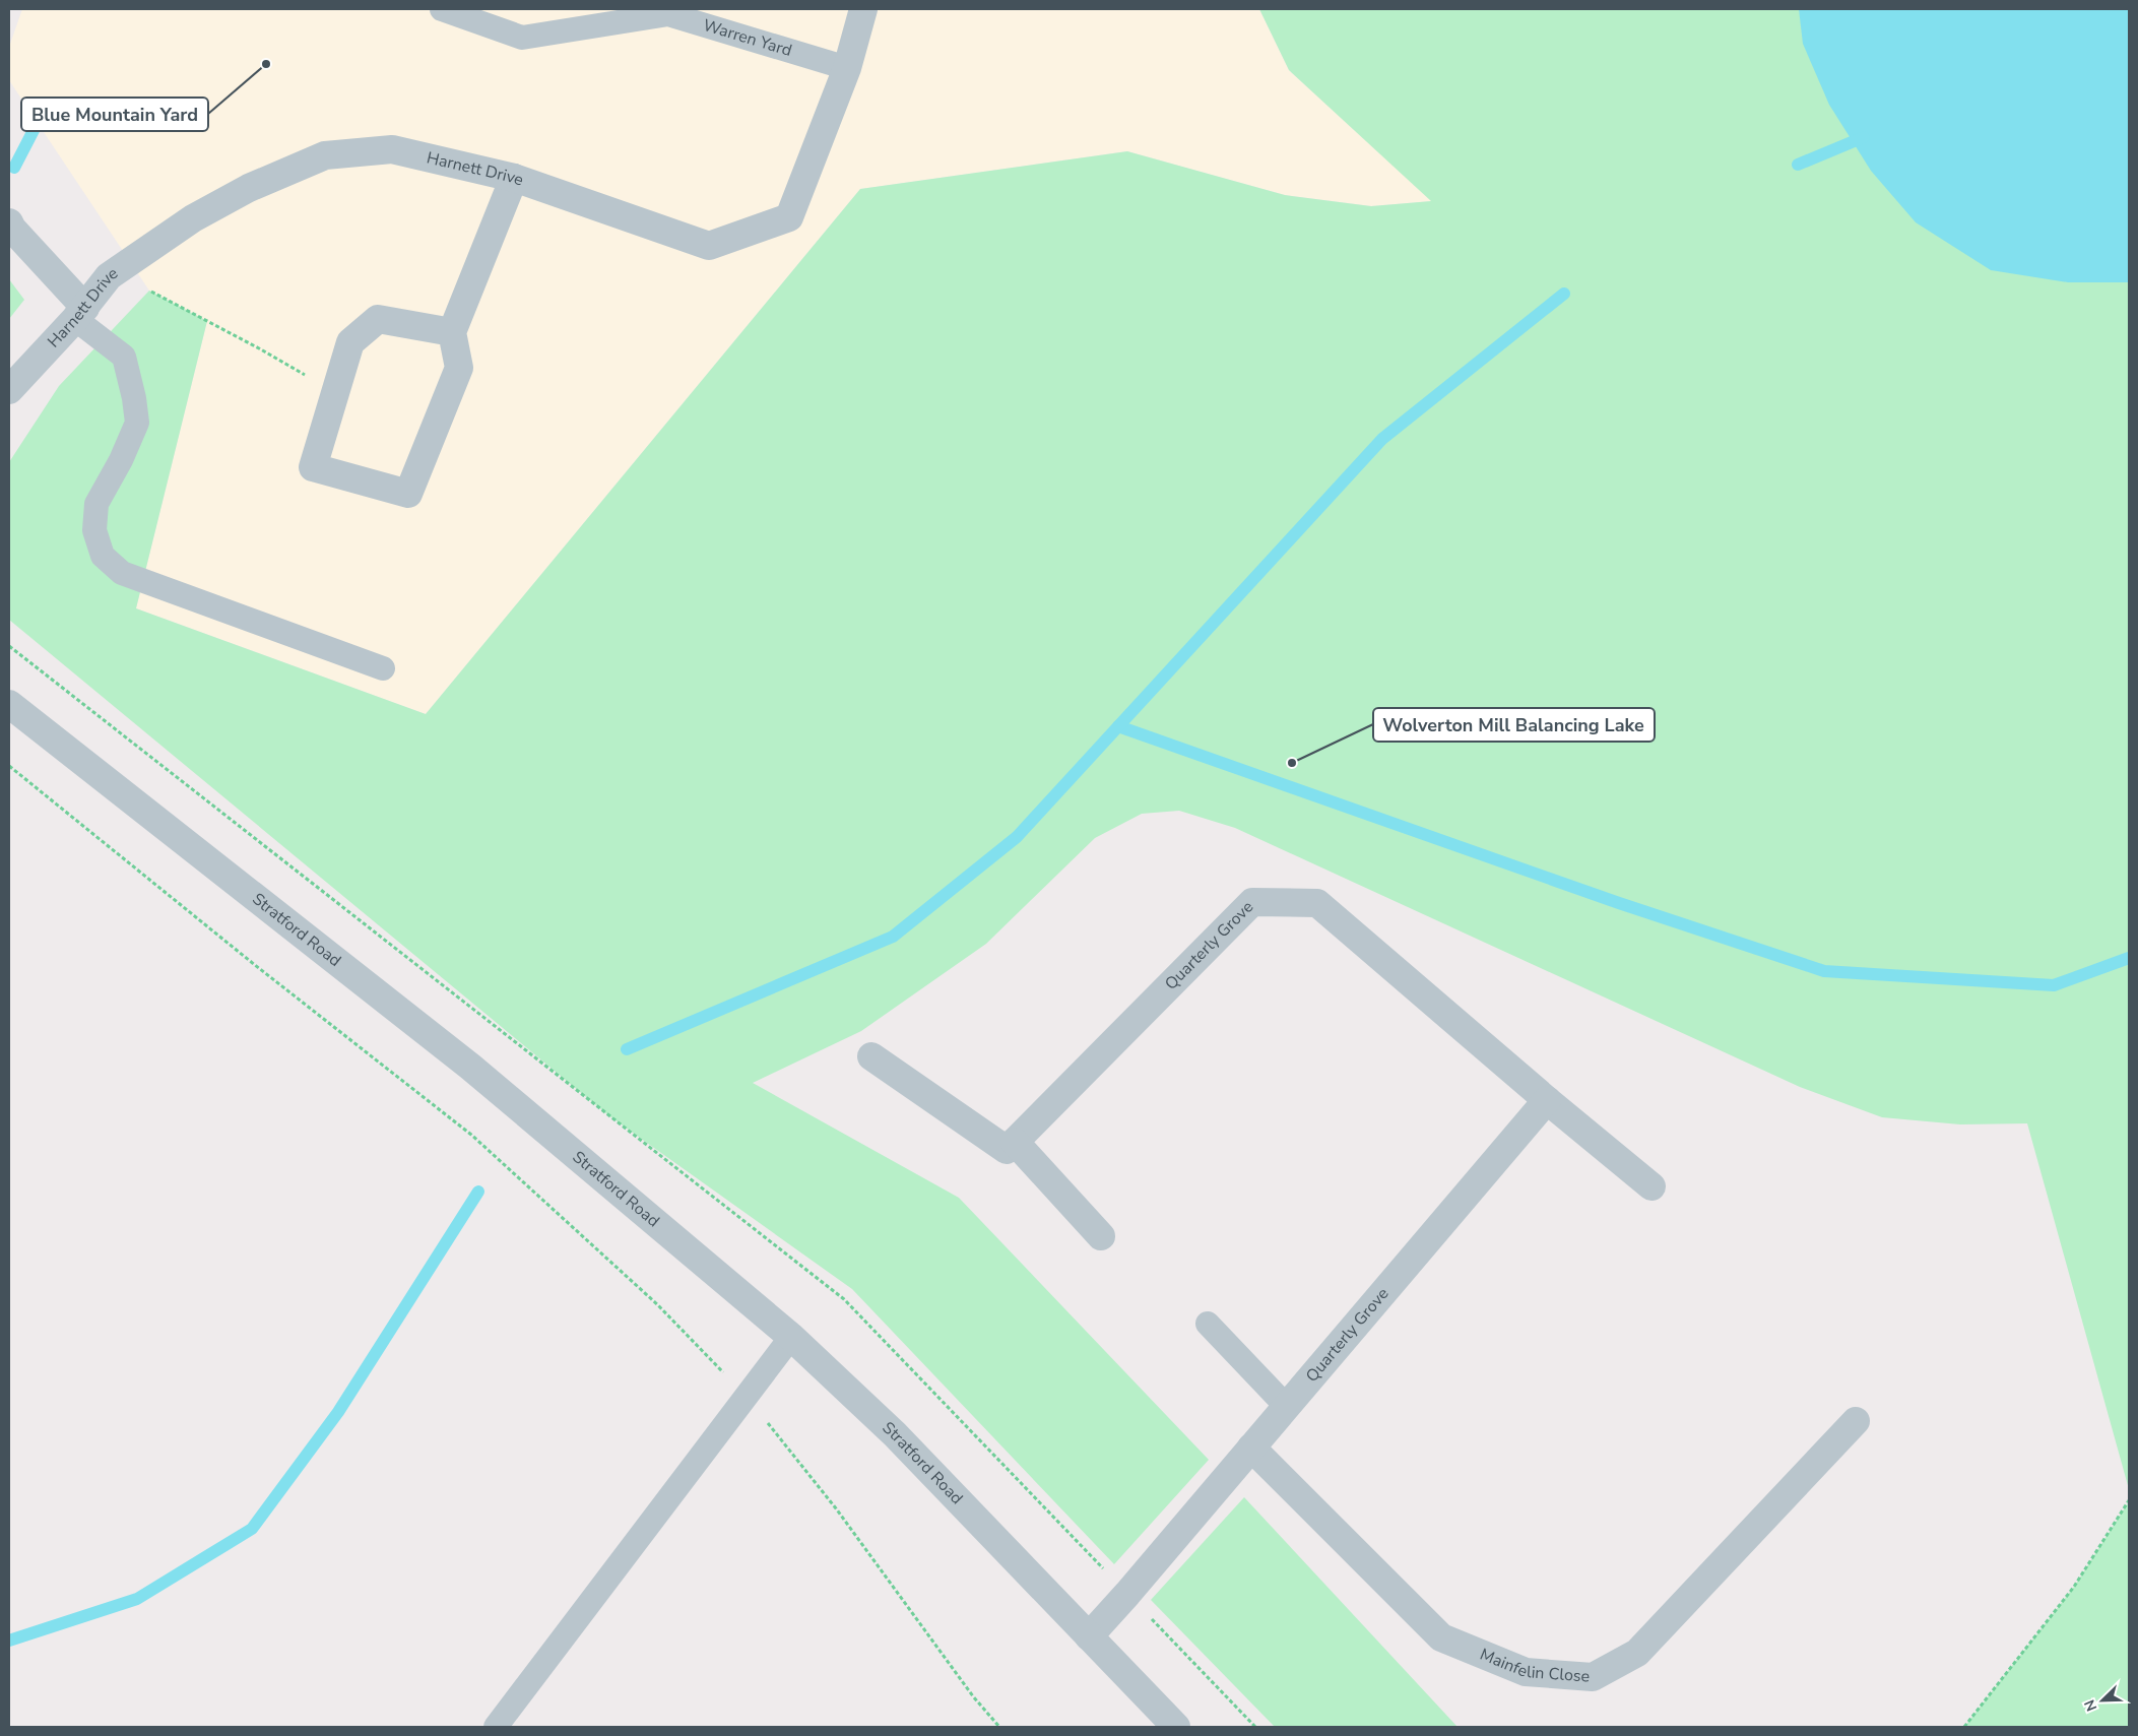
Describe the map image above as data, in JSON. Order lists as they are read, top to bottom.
{
  "streets": {
    "street": [
      "Harnett Drive",
      "Stratford Road",
      "Quarterly Grove",
      "Mainfelin Close"
    ],
    "lane": ["Warren Yard"]
  },
  "crossings": [
    ["Warren Yard", "Harnett Drive"],
    ["Stratford Road", "Quarterly Grove"],
    ["Quarterly Grove", "Mainfelin Close"]
  ],
  "places": ["Blue Mountain Yard", "Wolverton Mill Balancing Lake"],
  "north": "bottom left"
}
